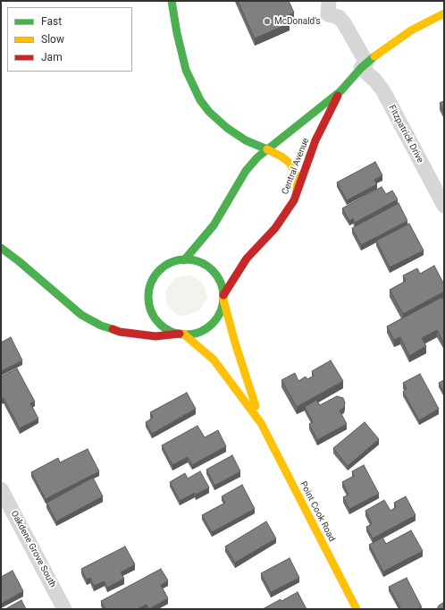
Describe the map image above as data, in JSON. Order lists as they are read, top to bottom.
{
  "streets": {
    "main road": ["Central Avenue", "Point Cook Road"],
    "street": ["Fitzpatrick Drive", "Oakdene Grove South"]
  },
  "crossings": [
    ["Fitzpatrick Drive", "Central Avenue"],
    ["Central Avenue", "Point Cook Road"]
  ],
  "places": ["McDonald's"],
  "legend": ["Fast", "Slow", "Jam"]
}
